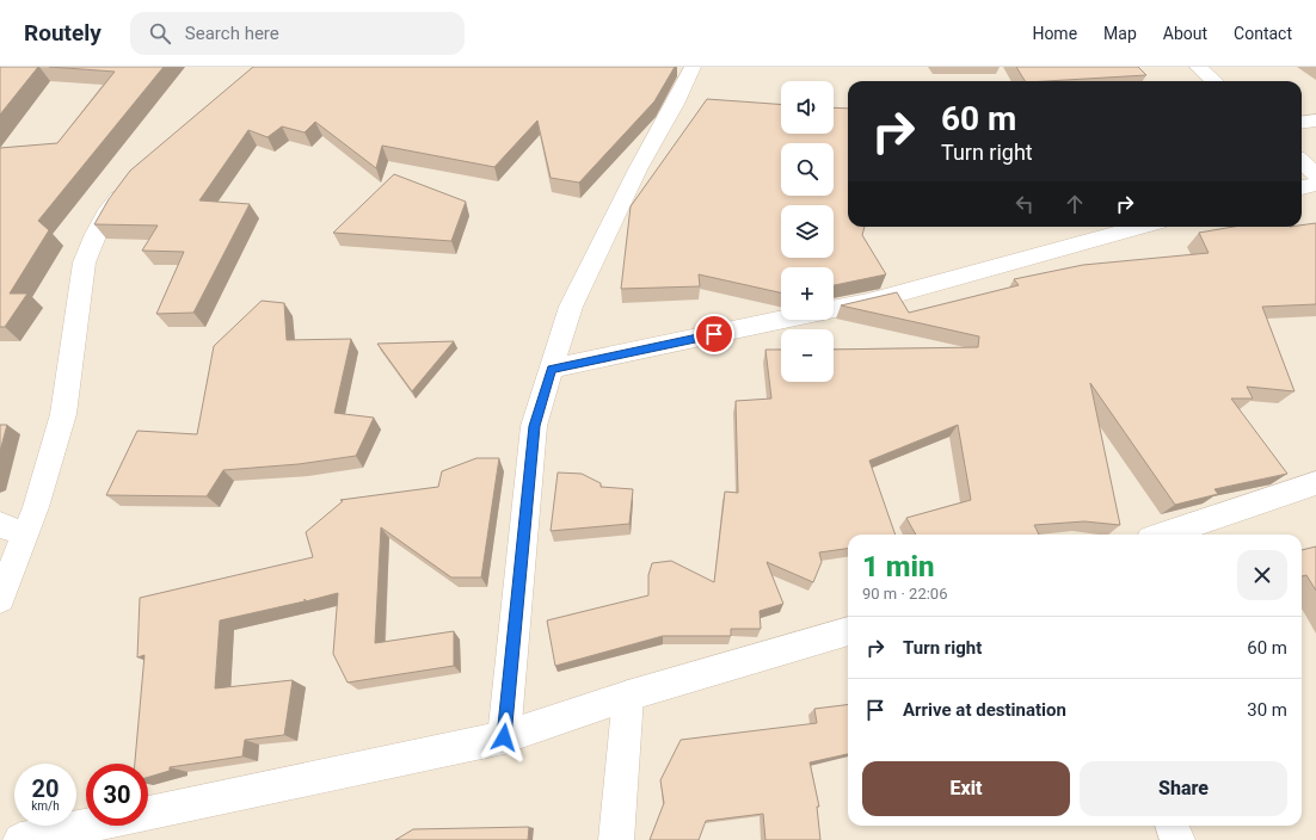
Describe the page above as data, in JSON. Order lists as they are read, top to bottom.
{
  "page": {
    "header": "Routely",
    "search": "Search here",
    "nav": [
      "Home",
      "Map",
      "About",
      "Contact"
    ],
    "map_buttons": ["+", "−"],
    "turn": ["60 m", "Turn right"],
    "heading": ["1 min", "90 m · 22:06"],
    "list": [
      {
        "name": "Turn right",
        "value": "60 m"
      },
      {
        "name": "Arrive at destination",
        "value": "30 m"
      }
    ],
    "buttons": ["Exit", "Share"],
    "speed": "20 km/h",
    "limit": "30"
  }
}
